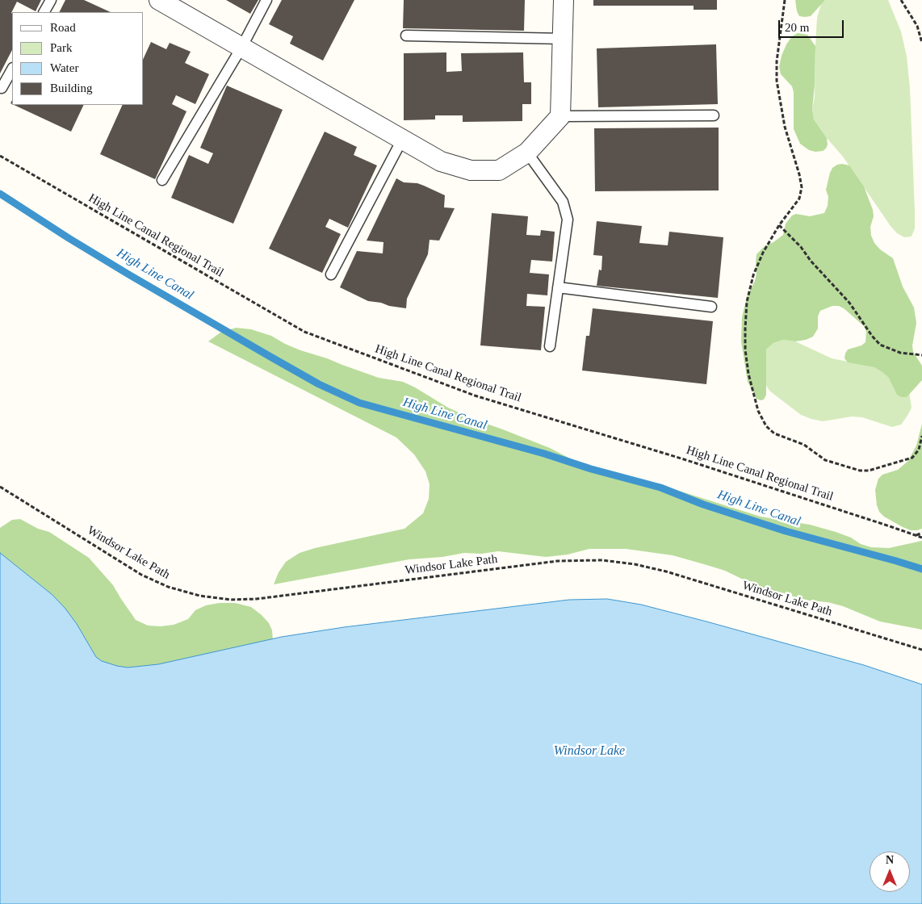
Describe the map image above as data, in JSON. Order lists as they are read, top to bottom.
{
  "streets": {
    "path": ["High Line Canal Regional Trail", "Windsor Lake Path"]
  },
  "water": ["High Line Canal", "Windsor Lake"],
  "legend": [
    "Road",
    "Park",
    "Water",
    "Building"
  ],
  "scale_bar": "20 m",
  "north": "top"
}
